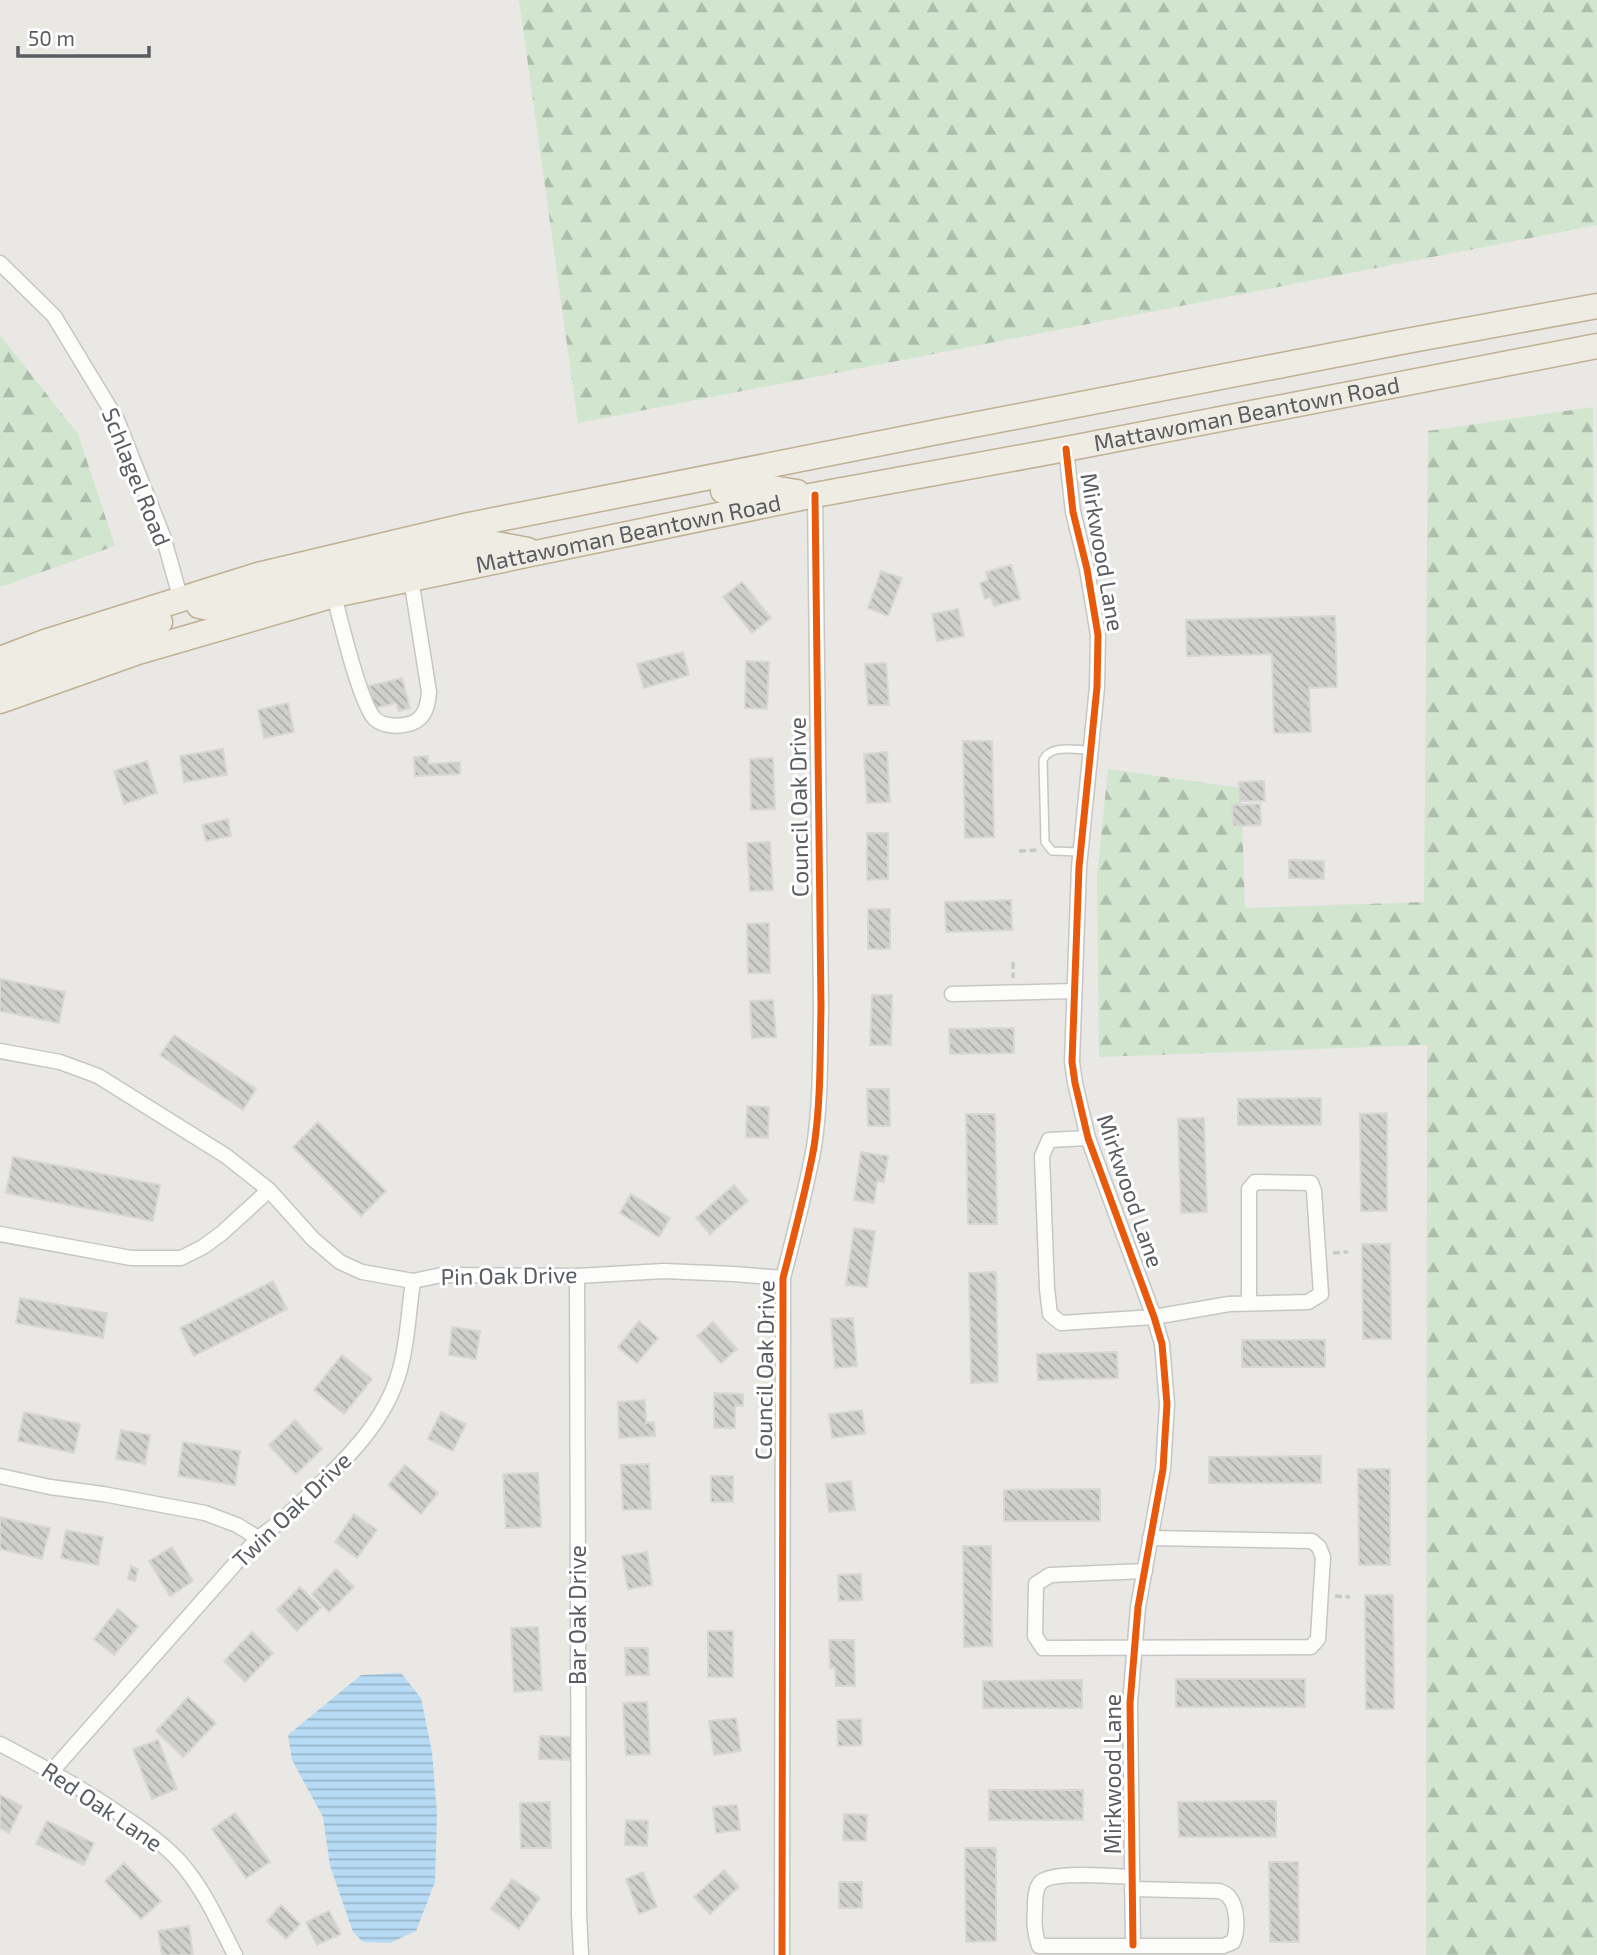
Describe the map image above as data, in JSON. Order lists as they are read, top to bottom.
{
  "streets": {
    "highway": ["Mattawoman Beantown Road"],
    "street": [
      "Schlagel Road",
      "Mirkwood Lane",
      "Council Oak Drive",
      "Pin Oak Drive",
      "Twin Oak Drive",
      "Bar Oak Drive",
      "Red Oak Lane"
    ]
  },
  "crossings": [
    ["Mattawoman Beantown Road", "Schlagel Road"],
    ["Mattawoman Beantown Road", "Mirkwood Lane"],
    ["Mattawoman Beantown Road", "Council Oak Drive"],
    ["Council Oak Drive", "Pin Oak Drive"],
    ["Pin Oak Drive", "Twin Oak Drive"],
    ["Pin Oak Drive", "Bar Oak Drive"],
    ["Twin Oak Drive", "Red Oak Lane"]
  ],
  "scale_bar": "50 m"
}
